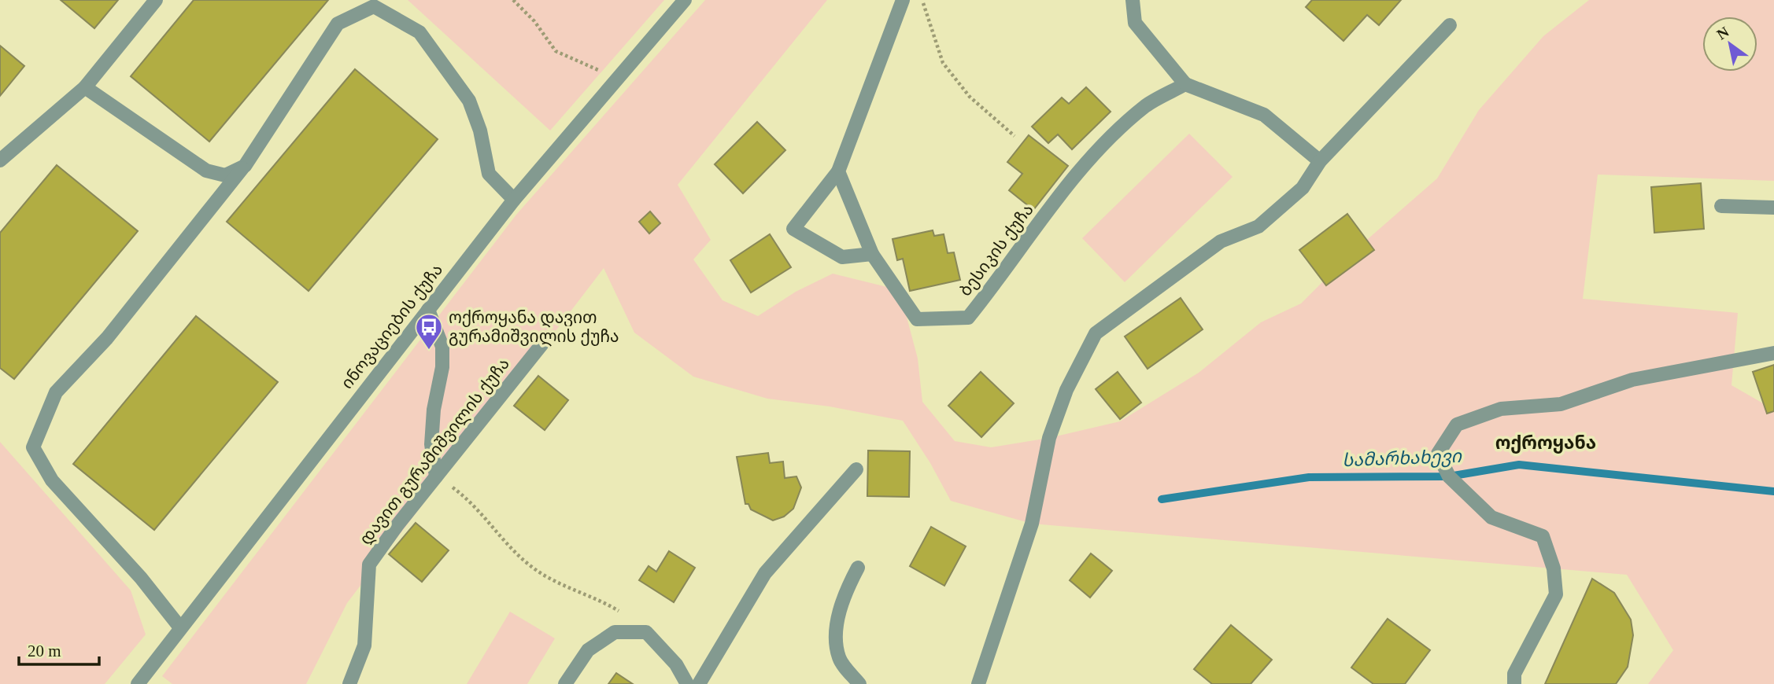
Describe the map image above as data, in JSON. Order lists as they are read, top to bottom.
{
  "streets": {
    "street": ["ბესიკის ქუჩა", "ინოვაციების ქუჩა", "დავით გურამიშვილის ქუჩა"]
  },
  "districts": ["ოქროყანა"],
  "water": ["სამარხახევი"],
  "places": {
    "bus stop": ["ოქროყანა დავით გურამიშვილის ქუჩა"]
  },
  "scale_bar": "20 m",
  "north": "top left"
}
